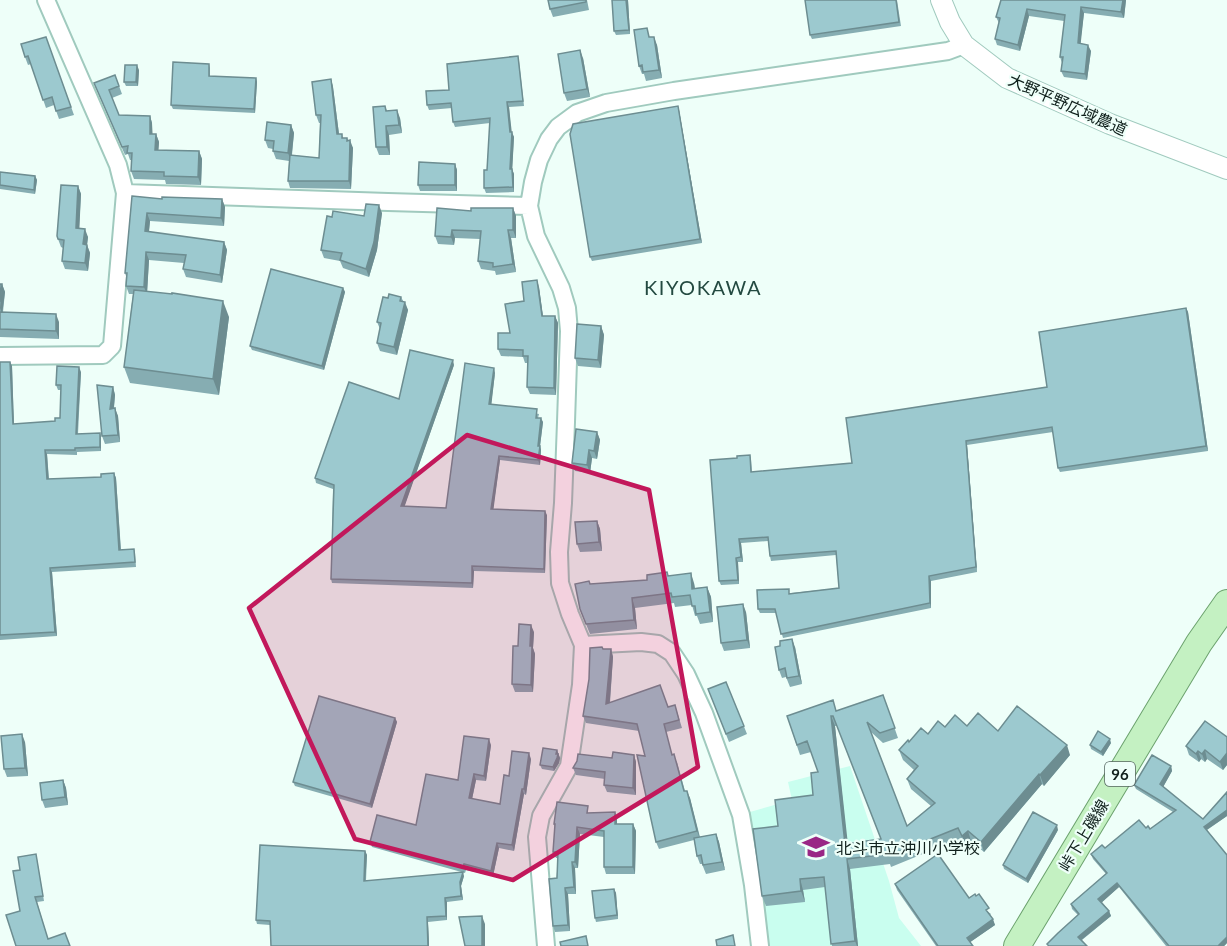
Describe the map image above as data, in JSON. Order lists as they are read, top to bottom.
{
  "streets": {
    "main road": ["96", "峠下上磯線"],
    "street": ["大野平野広域農道"]
  },
  "districts": ["KIYOKAWA"],
  "places": {
    "school or university": ["北斗市立沖川小学校"]
  }
}
